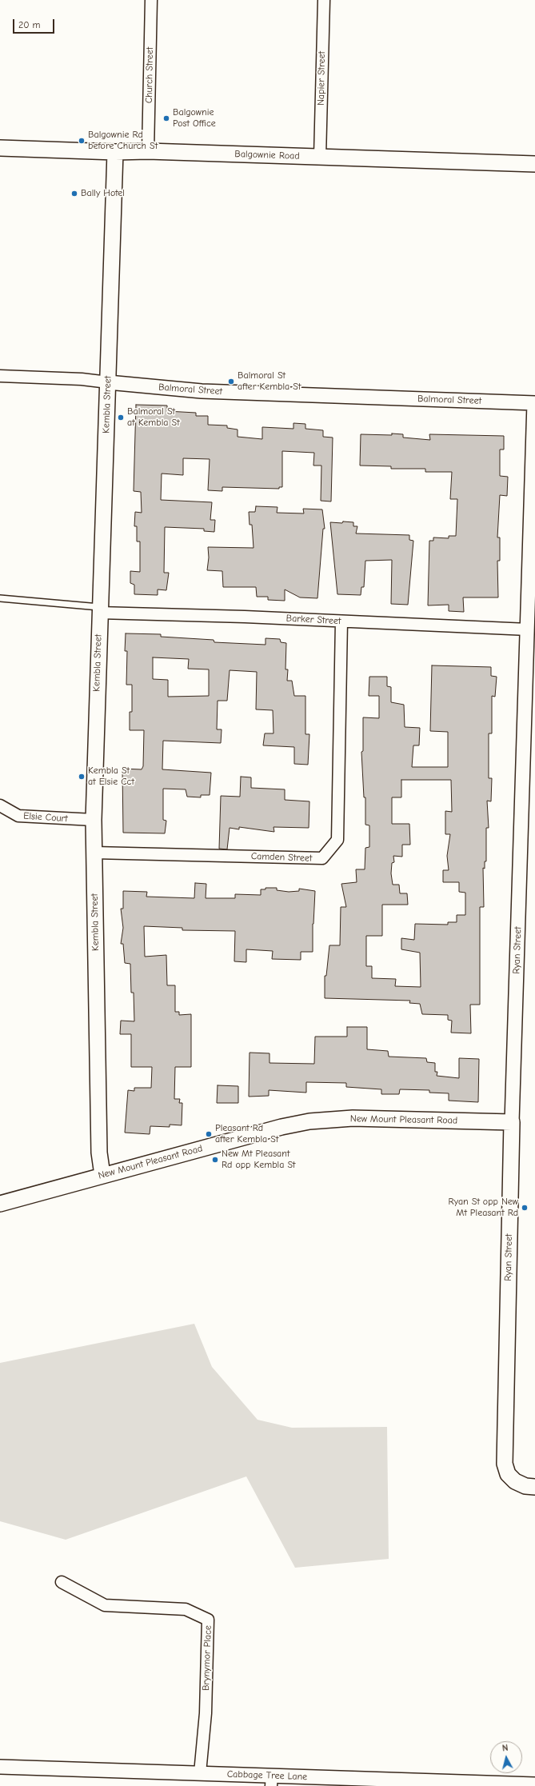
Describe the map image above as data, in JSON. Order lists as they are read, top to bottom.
{
  "streets": {
    "main road": [
      "Balgownie Road",
      "Kembla Street",
      "Ryan Street",
      "New Mount Pleasant Road"
    ],
    "street": [
      "Church Street",
      "Napier Street",
      "Balmoral Street",
      "Barker Street",
      "Elsie Court",
      "Camden Street",
      "Brynymor Place",
      "Cabbage Tree Lane"
    ]
  },
  "crossings": [
    ["Church Street", "Balgownie Road"],
    ["Napier Street", "Balgownie Road"],
    ["Balgownie Road", "Kembla Street"],
    ["Balmoral Street", "Kembla Street"],
    ["Balmoral Street", "Ryan Street"],
    ["Kembla Street", "Barker Street"],
    ["Kembla Street", "Elsie Court"],
    ["Kembla Street", "Camden Street"],
    ["Kembla Street", "New Mount Pleasant Road"],
    ["Barker Street", "Camden Street"],
    ["Barker Street", "Ryan Street"],
    ["Ryan Street", "New Mount Pleasant Road"],
    ["Brynymor Place", "Cabbage Tree Lane"]
  ],
  "places": [
    "Balgownie Post Office",
    "Balgownie Rd before Church St",
    "Bally Hotel",
    "Balmoral St after Kembla St",
    "Balmoral St at Kembla St",
    "Kembla St at Elsie Cct",
    "Pleasant Rd after Kembla St",
    "New Mt Pleasant Rd opp Kembla St",
    "Ryan St opp New Mt Pleasant Rd"
  ],
  "scale_bar": "20 m",
  "north": "top"
}
